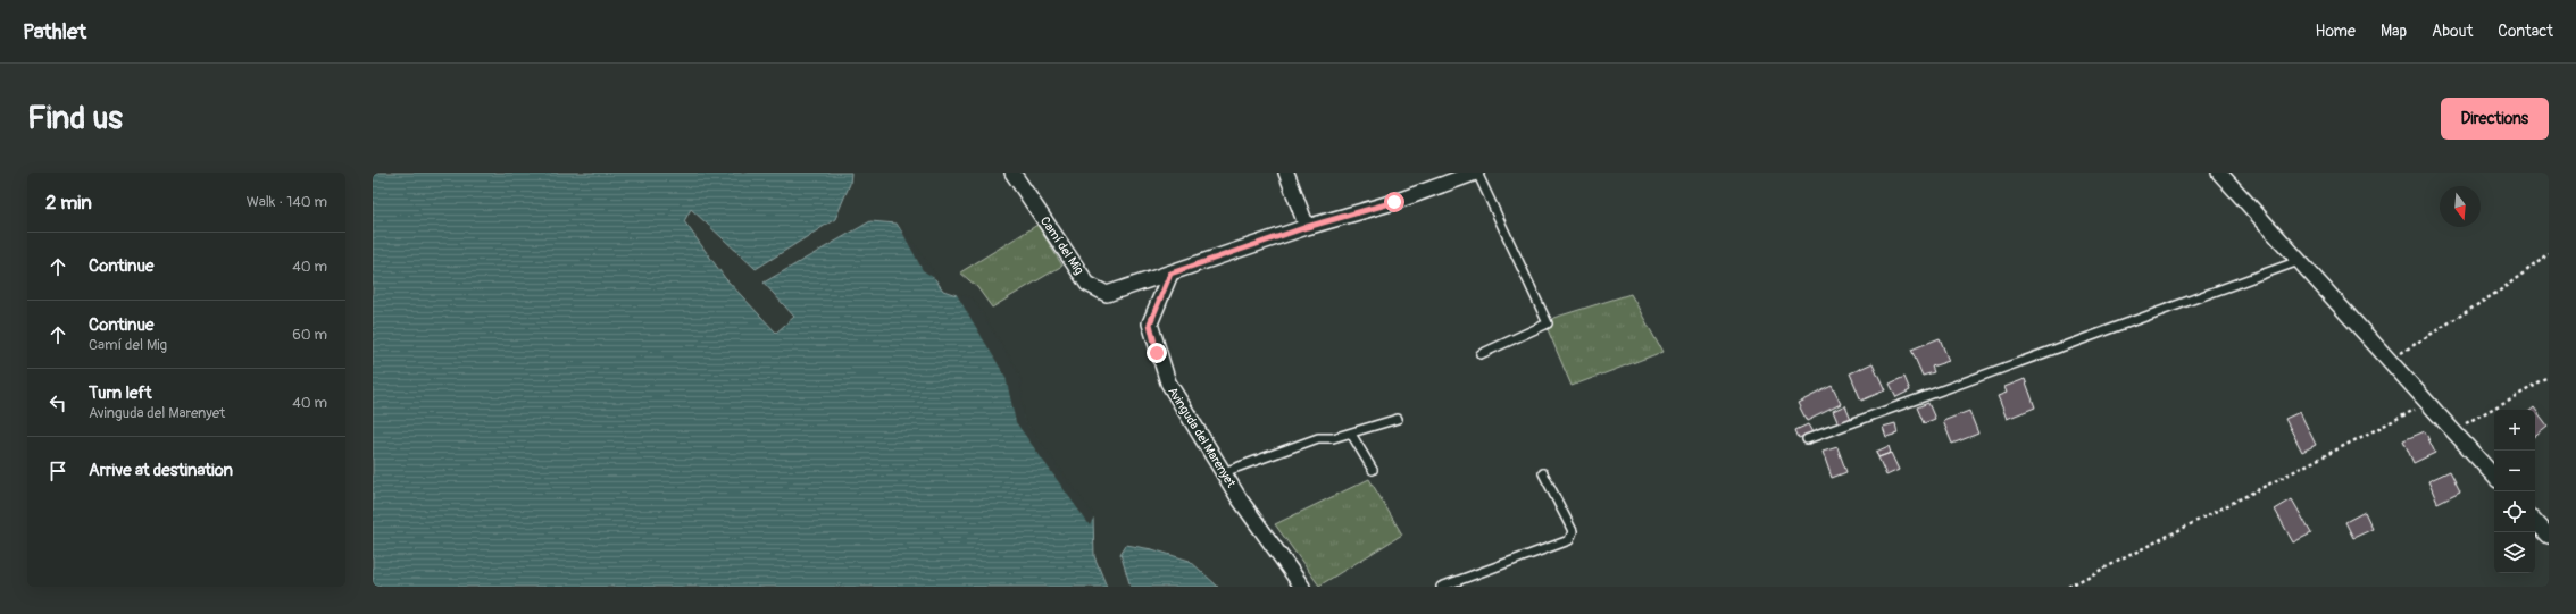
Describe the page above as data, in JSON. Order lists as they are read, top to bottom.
{
  "streets": {
    "street": ["Camí del Mig", "Avinguda del Marenyet"]
  },
  "crossings": [
    ["Camí del Mig", "Avinguda del Marenyet"]
  ],
  "north": "bottom",
  "page": {
    "header": "Pathlet",
    "nav": [
      "Home",
      "Map",
      "About",
      "Contact"
    ],
    "buttons": "Directions",
    "title": "Find us",
    "heading": ["2 min", "Walk · 140 m"],
    "list": [
      ["Continue", "40 m"],
      ["Continue", "Camí del Mig", "60 m"],
      ["Turn left", "Avinguda del Marenyet", "40 m"],
      "Arrive at destination"
    ],
    "map_buttons": ["+", "−"]
  }
}
